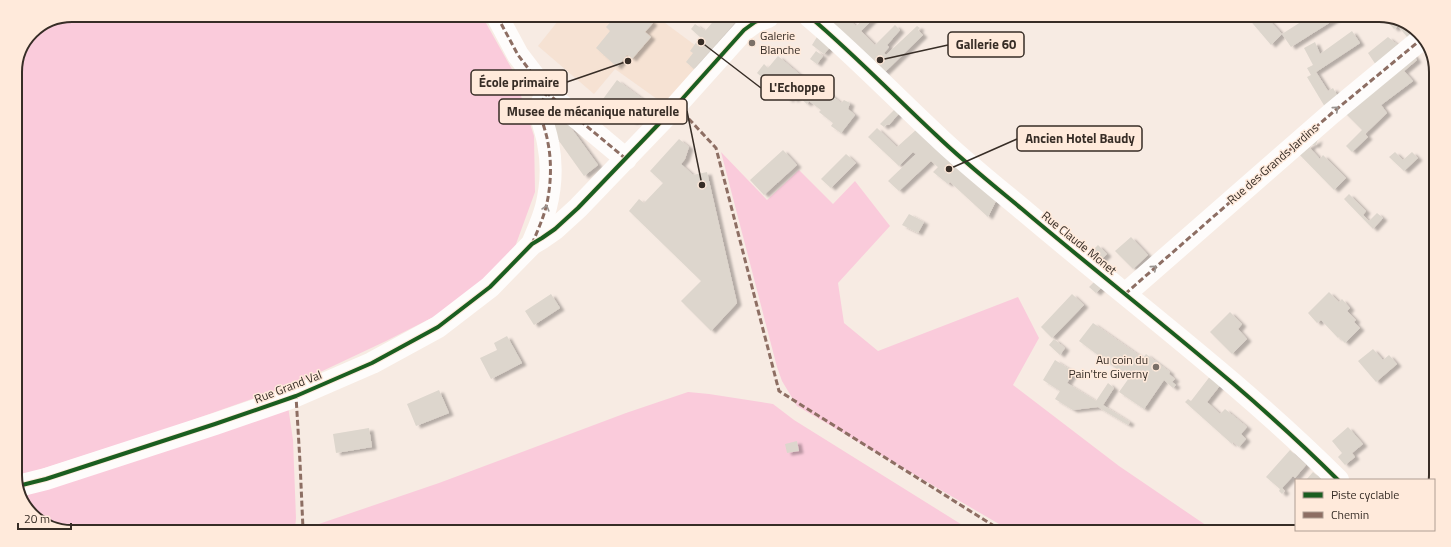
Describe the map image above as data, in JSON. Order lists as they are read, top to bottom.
{
  "streets": {
    "street": ["Rue des Grands Jardins", "Rue Claude Monet", "Rue Grand Val"]
  },
  "crossings": [
    ["Rue des Grands Jardins", "Rue Claude Monet"]
  ],
  "one_way": ["Rue des Grands Jardins"],
  "places": [
    "L'Echoppe",
    "Galerie Blanche",
    "Gallerie 60",
    "École primaire",
    "Ancien Hotel Baudy",
    "Musee de mécanique naturelle",
    "Au coin du Pain'tre Giverny"
  ],
  "legend": ["Piste cyclable", "Chemin"],
  "scale_bar": "20 m"
}
